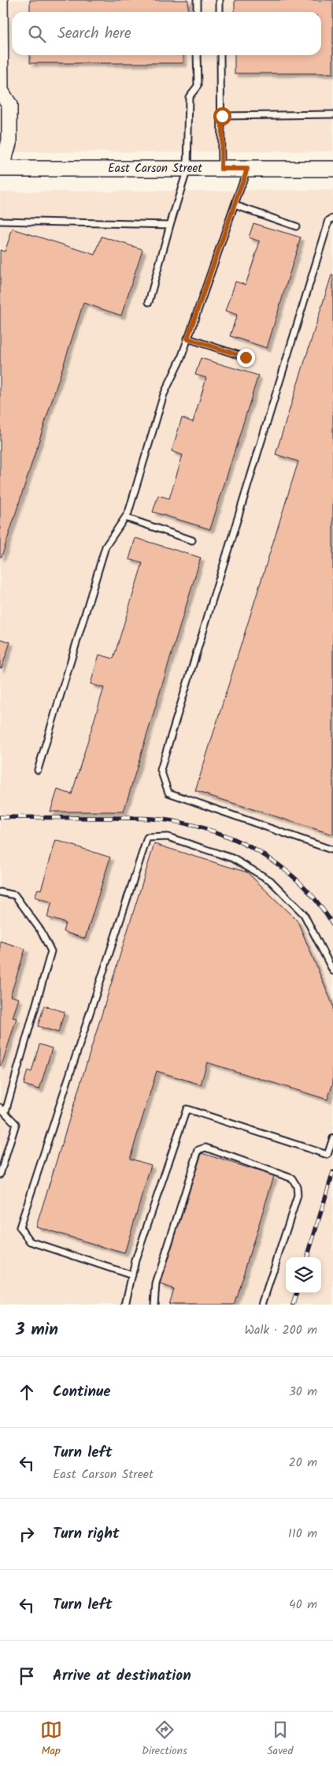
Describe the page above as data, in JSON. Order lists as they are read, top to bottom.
{
  "streets": {
    "main road": ["East Carson Street"]
  },
  "page": {
    "search": "Search here",
    "heading": ["3 min", "Walk · 200 m"],
    "list": [
      ["Continue", "30 m"],
      ["Turn left", "East Carson Street", "20 m"],
      ["Turn right", "110 m"],
      ["Turn left", "40 m"],
      "Arrive at destination"
    ],
    "nav": ["Map", "Directions", "Saved"]
  }
}
